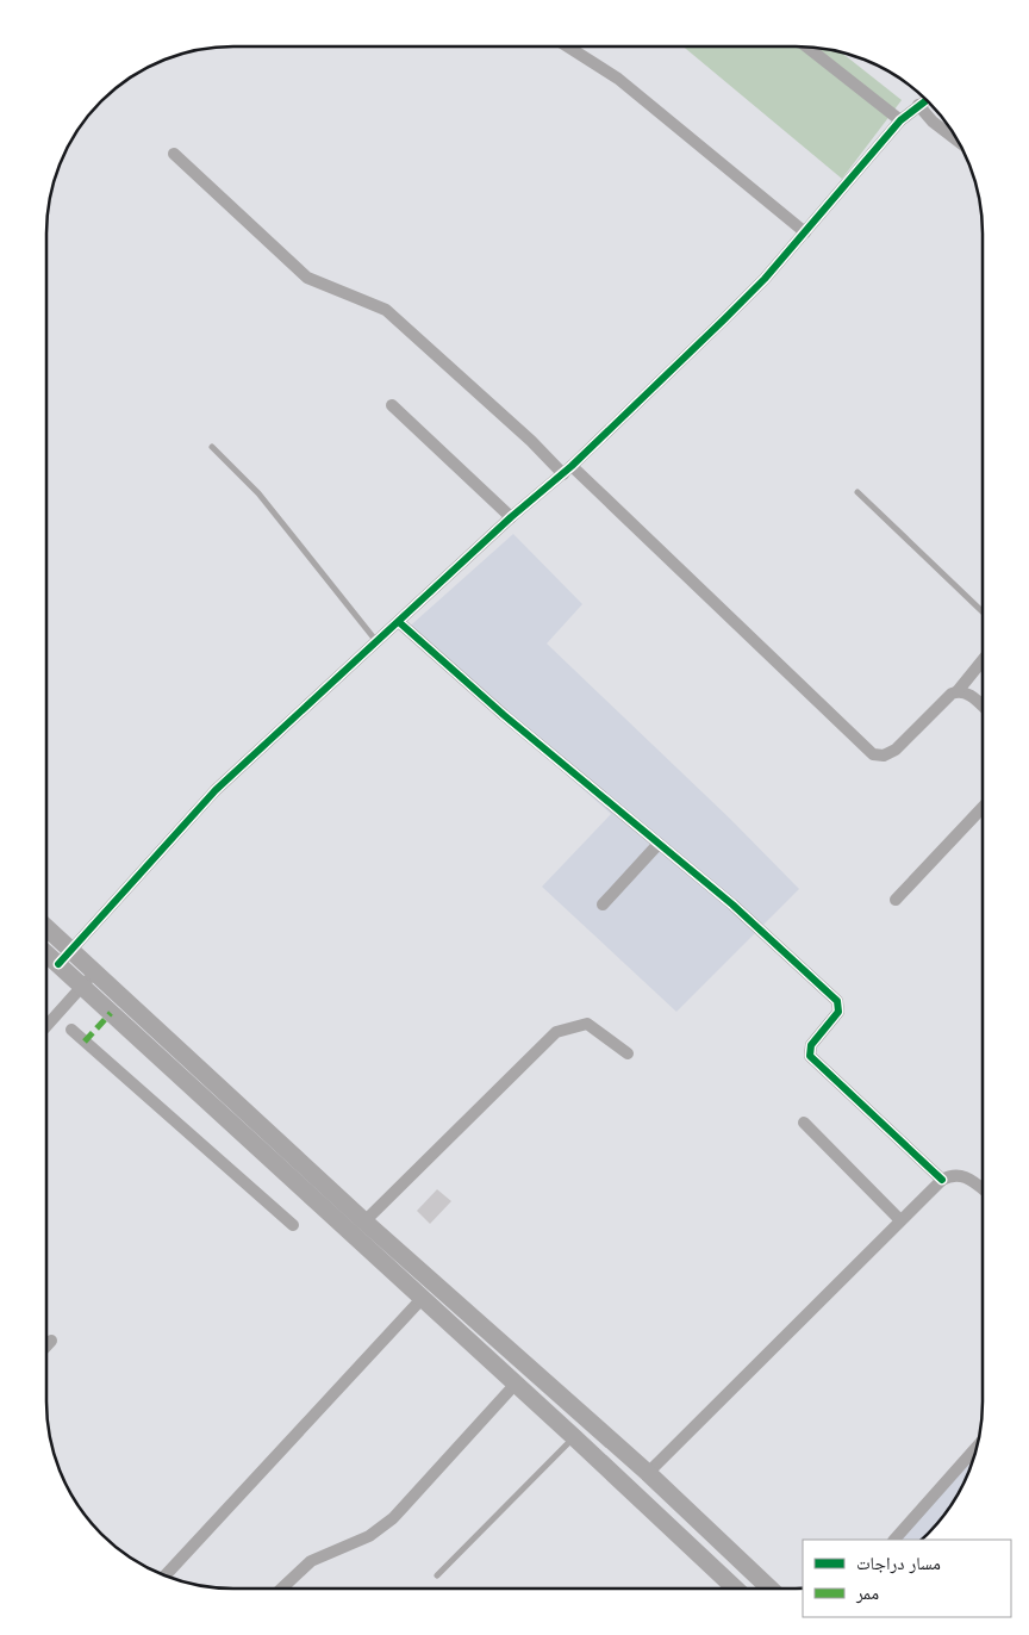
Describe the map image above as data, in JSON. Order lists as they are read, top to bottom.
{
  "legend": ["مسار دراجات", "ممر"]
}
